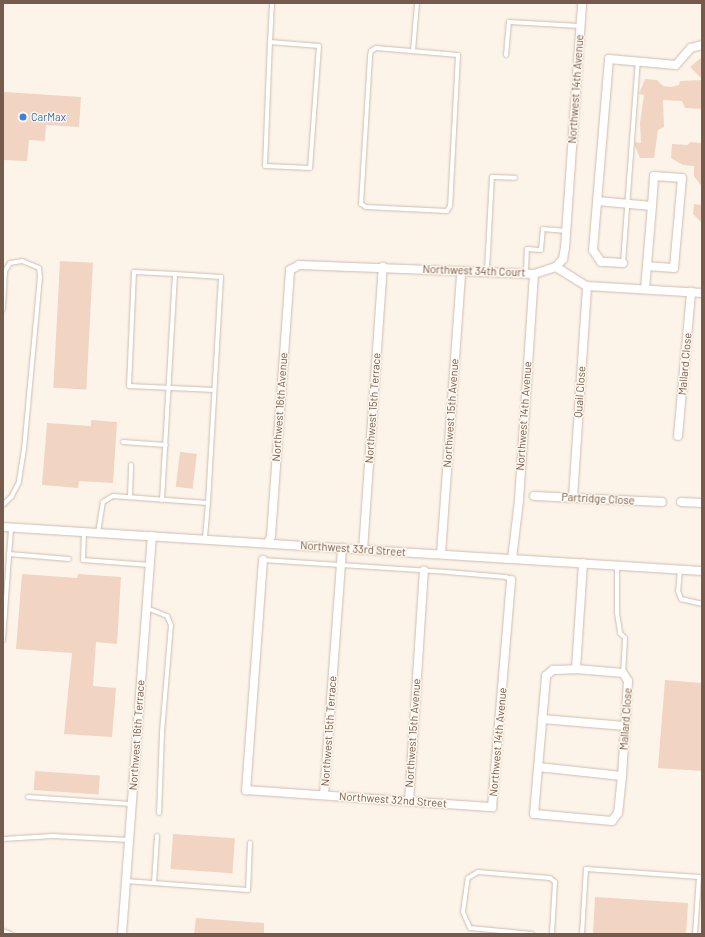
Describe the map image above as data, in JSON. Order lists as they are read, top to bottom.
{
  "streets": {
    "street": [
      "Northwest 14th Avenue",
      "Northwest 34th Court",
      "Mallard Close",
      "Quail Close",
      "Northwest 16th Avenue",
      "Northwest 15th Terrace",
      "Northwest 15th Avenue",
      "Partridge Close",
      "Northwest 33rd Street",
      "Northwest 16th Terrace",
      "Northwest 32nd Street"
    ]
  },
  "crossings": [
    ["Northwest 14th Avenue", "Northwest 34th Court"],
    ["Northwest 14th Avenue", "Northwest 33rd Street"],
    ["Northwest 14th Avenue", "Northwest 32nd Street"],
    ["Northwest 34th Court", "Northwest 16th Avenue"],
    ["Northwest 34th Court", "Northwest 15th Terrace"],
    ["Northwest 34th Court", "Northwest 15th Avenue"],
    ["Quail Close", "Partridge Close"],
    ["Northwest 16th Avenue", "Northwest 33rd Street"],
    ["Northwest 15th Terrace", "Northwest 33rd Street"],
    ["Northwest 15th Terrace", "Northwest 32nd Street"],
    ["Northwest 15th Avenue", "Northwest 33rd Street"],
    ["Northwest 15th Avenue", "Northwest 32nd Street"],
    ["Northwest 33rd Street", "Northwest 16th Terrace"]
  ],
  "places": ["CarMax"]
}
